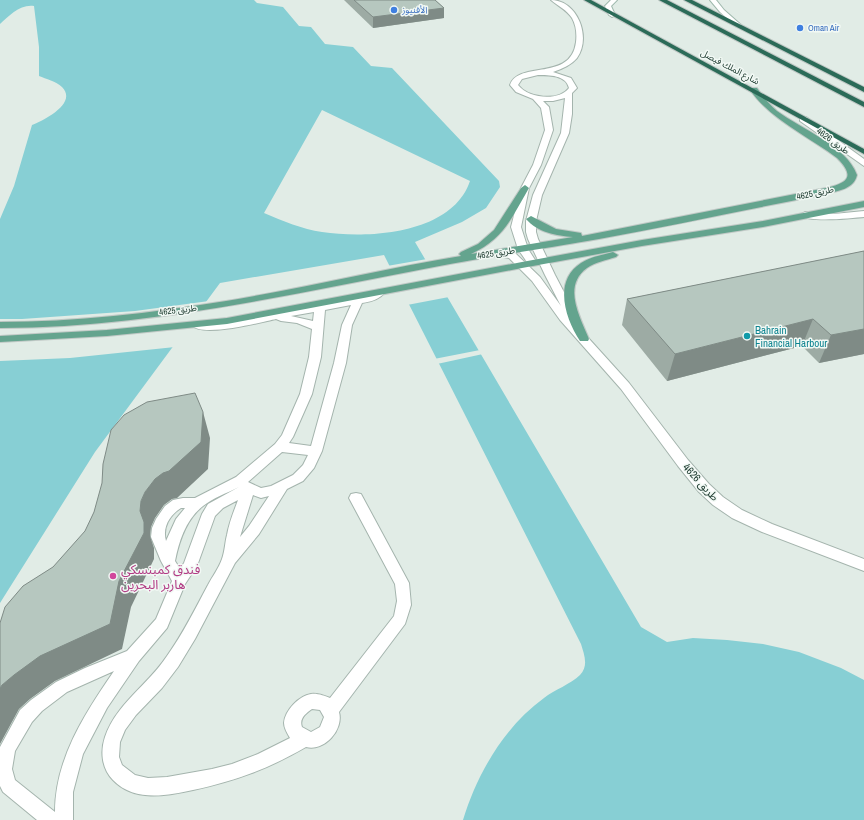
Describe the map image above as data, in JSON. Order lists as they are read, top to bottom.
{
  "streets": {
    "highway": ["شارع الملك فيصل"],
    "main road": ["طريق 4625"],
    "street": ["طريق 4626"]
  },
  "crossings": [
    ["شارع الملك فيصل", "طريق 4626"],
    ["شارع الملك فيصل", "طريق 4625"],
    ["طريق 4626", "طريق 4625"]
  ],
  "places": [
    "الأفنيوز",
    "Oman Air",
    "Bahrain Financial Harbour",
    "فندق كمبنسكي هاربر البحرين"
  ]
}
